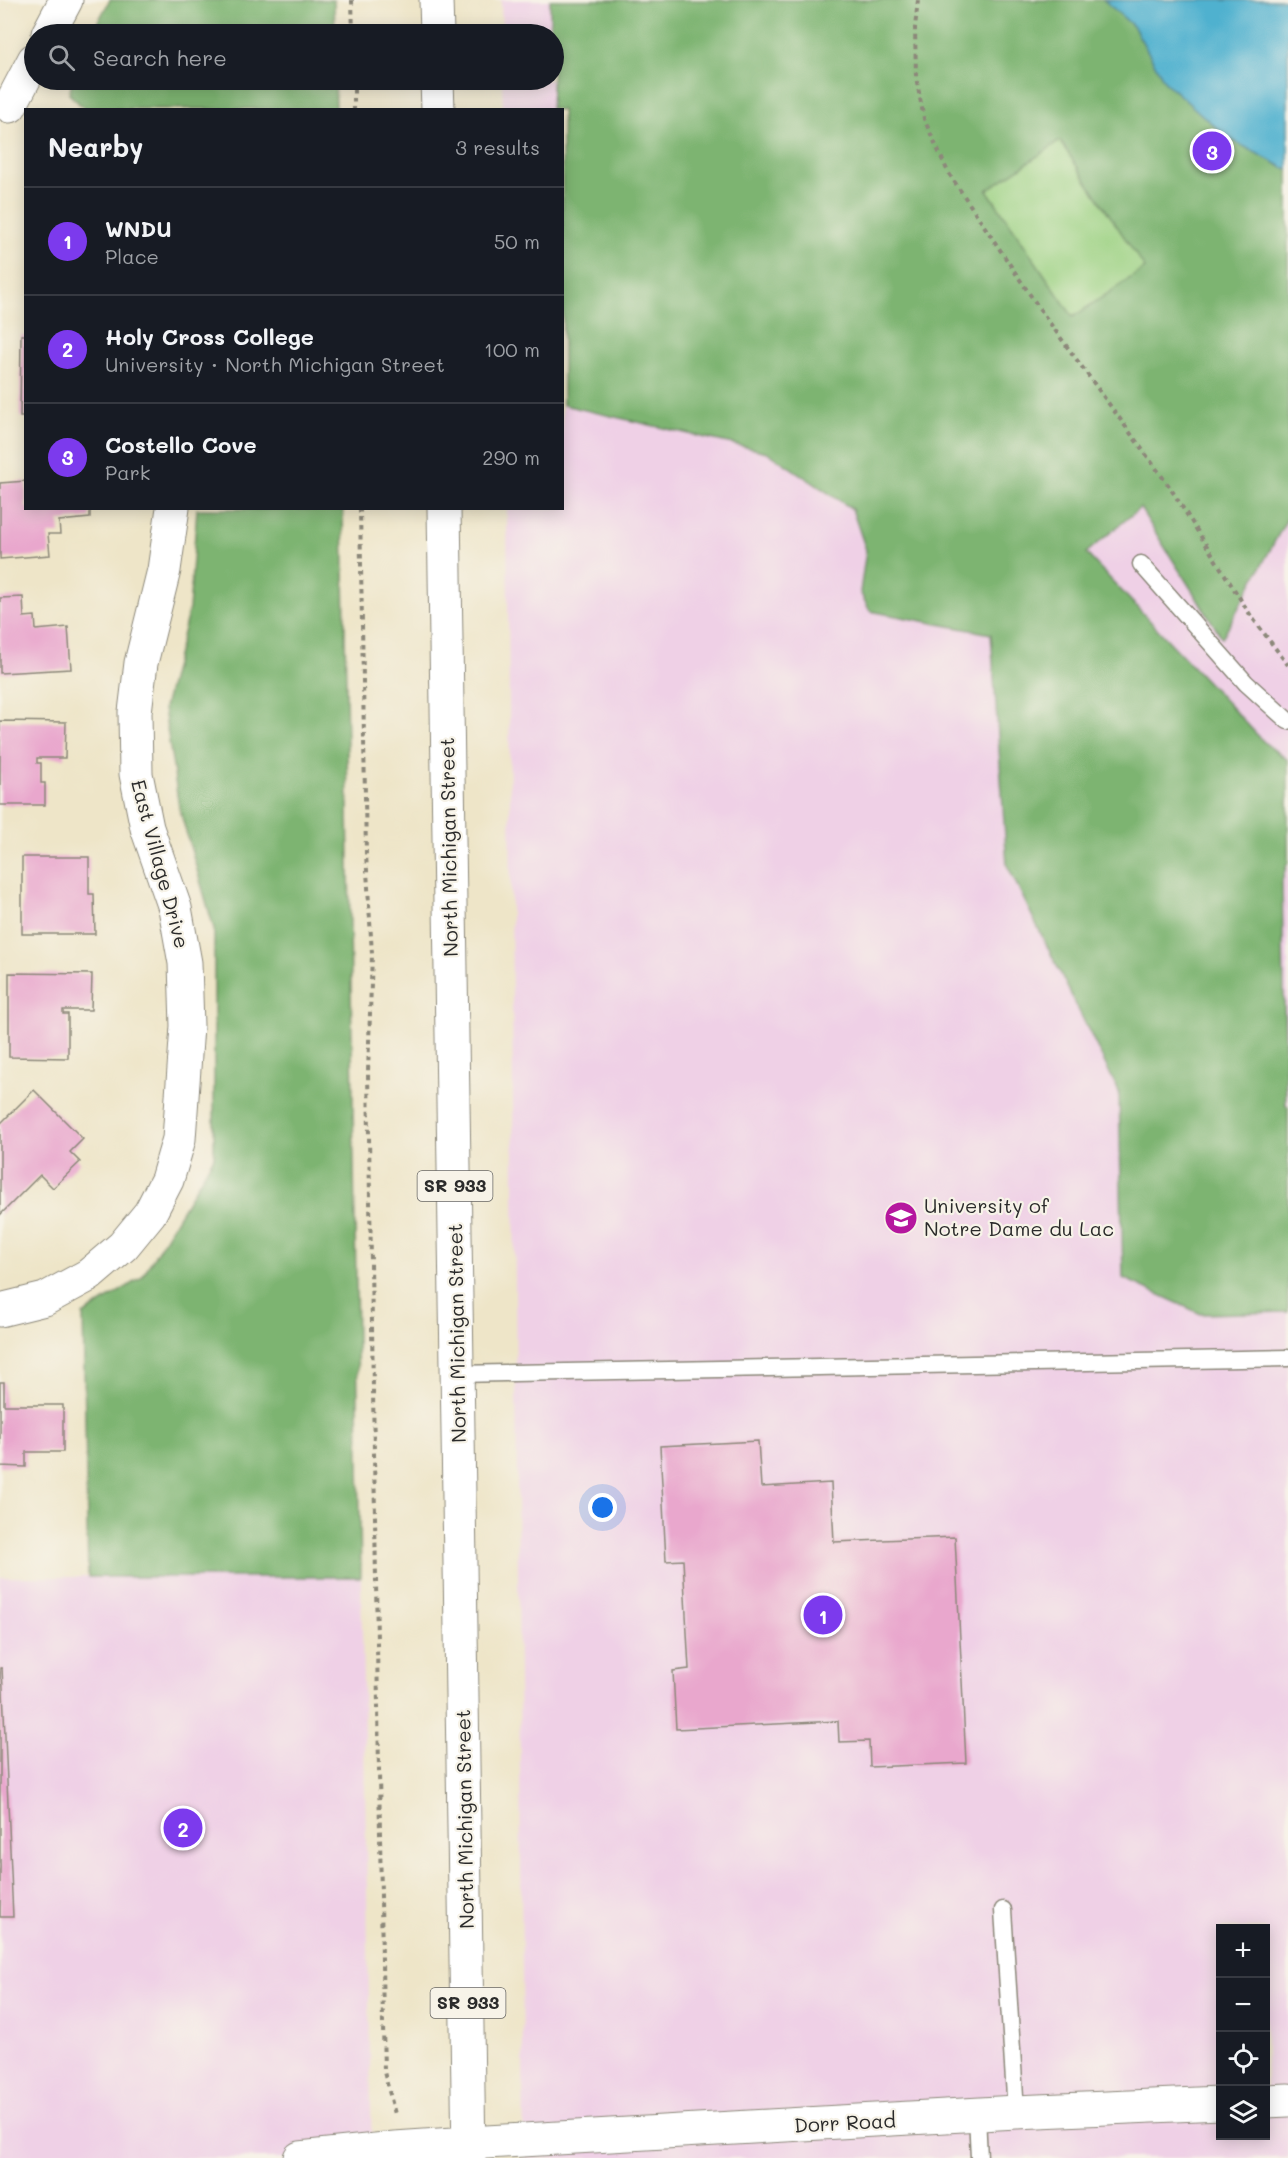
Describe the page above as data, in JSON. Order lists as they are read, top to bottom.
{
  "streets": {
    "street": [
      "North Michigan Street",
      "East Village Drive",
      "SR 933",
      "Dorr Road"
    ]
  },
  "crossings": [
    ["North Michigan Street", "Dorr Road"]
  ],
  "places": {
    "school or university": ["University of Notre Dame du Lac"]
  },
  "page": {
    "search": "Search here",
    "heading": ["Nearby", "3 results"],
    "pins": ["3", "1", "2"],
    "list": [
      {
        "mark": "1",
        "name": "WNDU",
        "note": "Place",
        "value": "50 m"
      },
      {
        "mark": "2",
        "name": "Holy Cross College",
        "note": "University · North Michigan Street",
        "value": "100 m"
      },
      {
        "mark": "3",
        "name": "Costello Cove",
        "note": "Park",
        "value": "290 m"
      }
    ],
    "map_buttons": ["+", "−"]
  }
}
